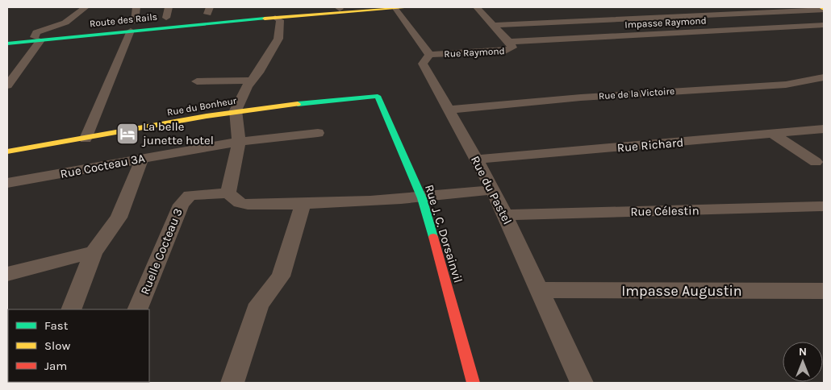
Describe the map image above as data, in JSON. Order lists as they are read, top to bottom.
{
  "streets": {
    "main road": ["Route des Rails", "Rue du Bonheur", "Rue J. C. Dorsainvil"],
    "street": [
      "Impasse Raymond",
      "Rue Raymond",
      "Rue de la Victoire",
      "Rue Richard",
      "Rue Cocteau 3A",
      "Rue du Pastel",
      "Rue Célestin",
      "Ruelle Cocteau 3",
      "Impasse Augustin"
    ]
  },
  "crossings": [
    ["Impasse Raymond", "Rue Raymond"],
    ["Rue Raymond", "Rue du Pastel"],
    ["Rue de la Victoire", "Rue du Pastel"],
    ["Rue du Bonheur", "Rue J. C. Dorsainvil"],
    ["Rue Richard", "Rue du Pastel"],
    ["Rue du Pastel", "Rue Célestin"],
    ["Rue du Pastel", "Impasse Augustin"]
  ],
  "places": {
    "hotel": ["La belle junette hotel"]
  },
  "legend": ["Fast", "Slow", "Jam"],
  "north": "top"
}
